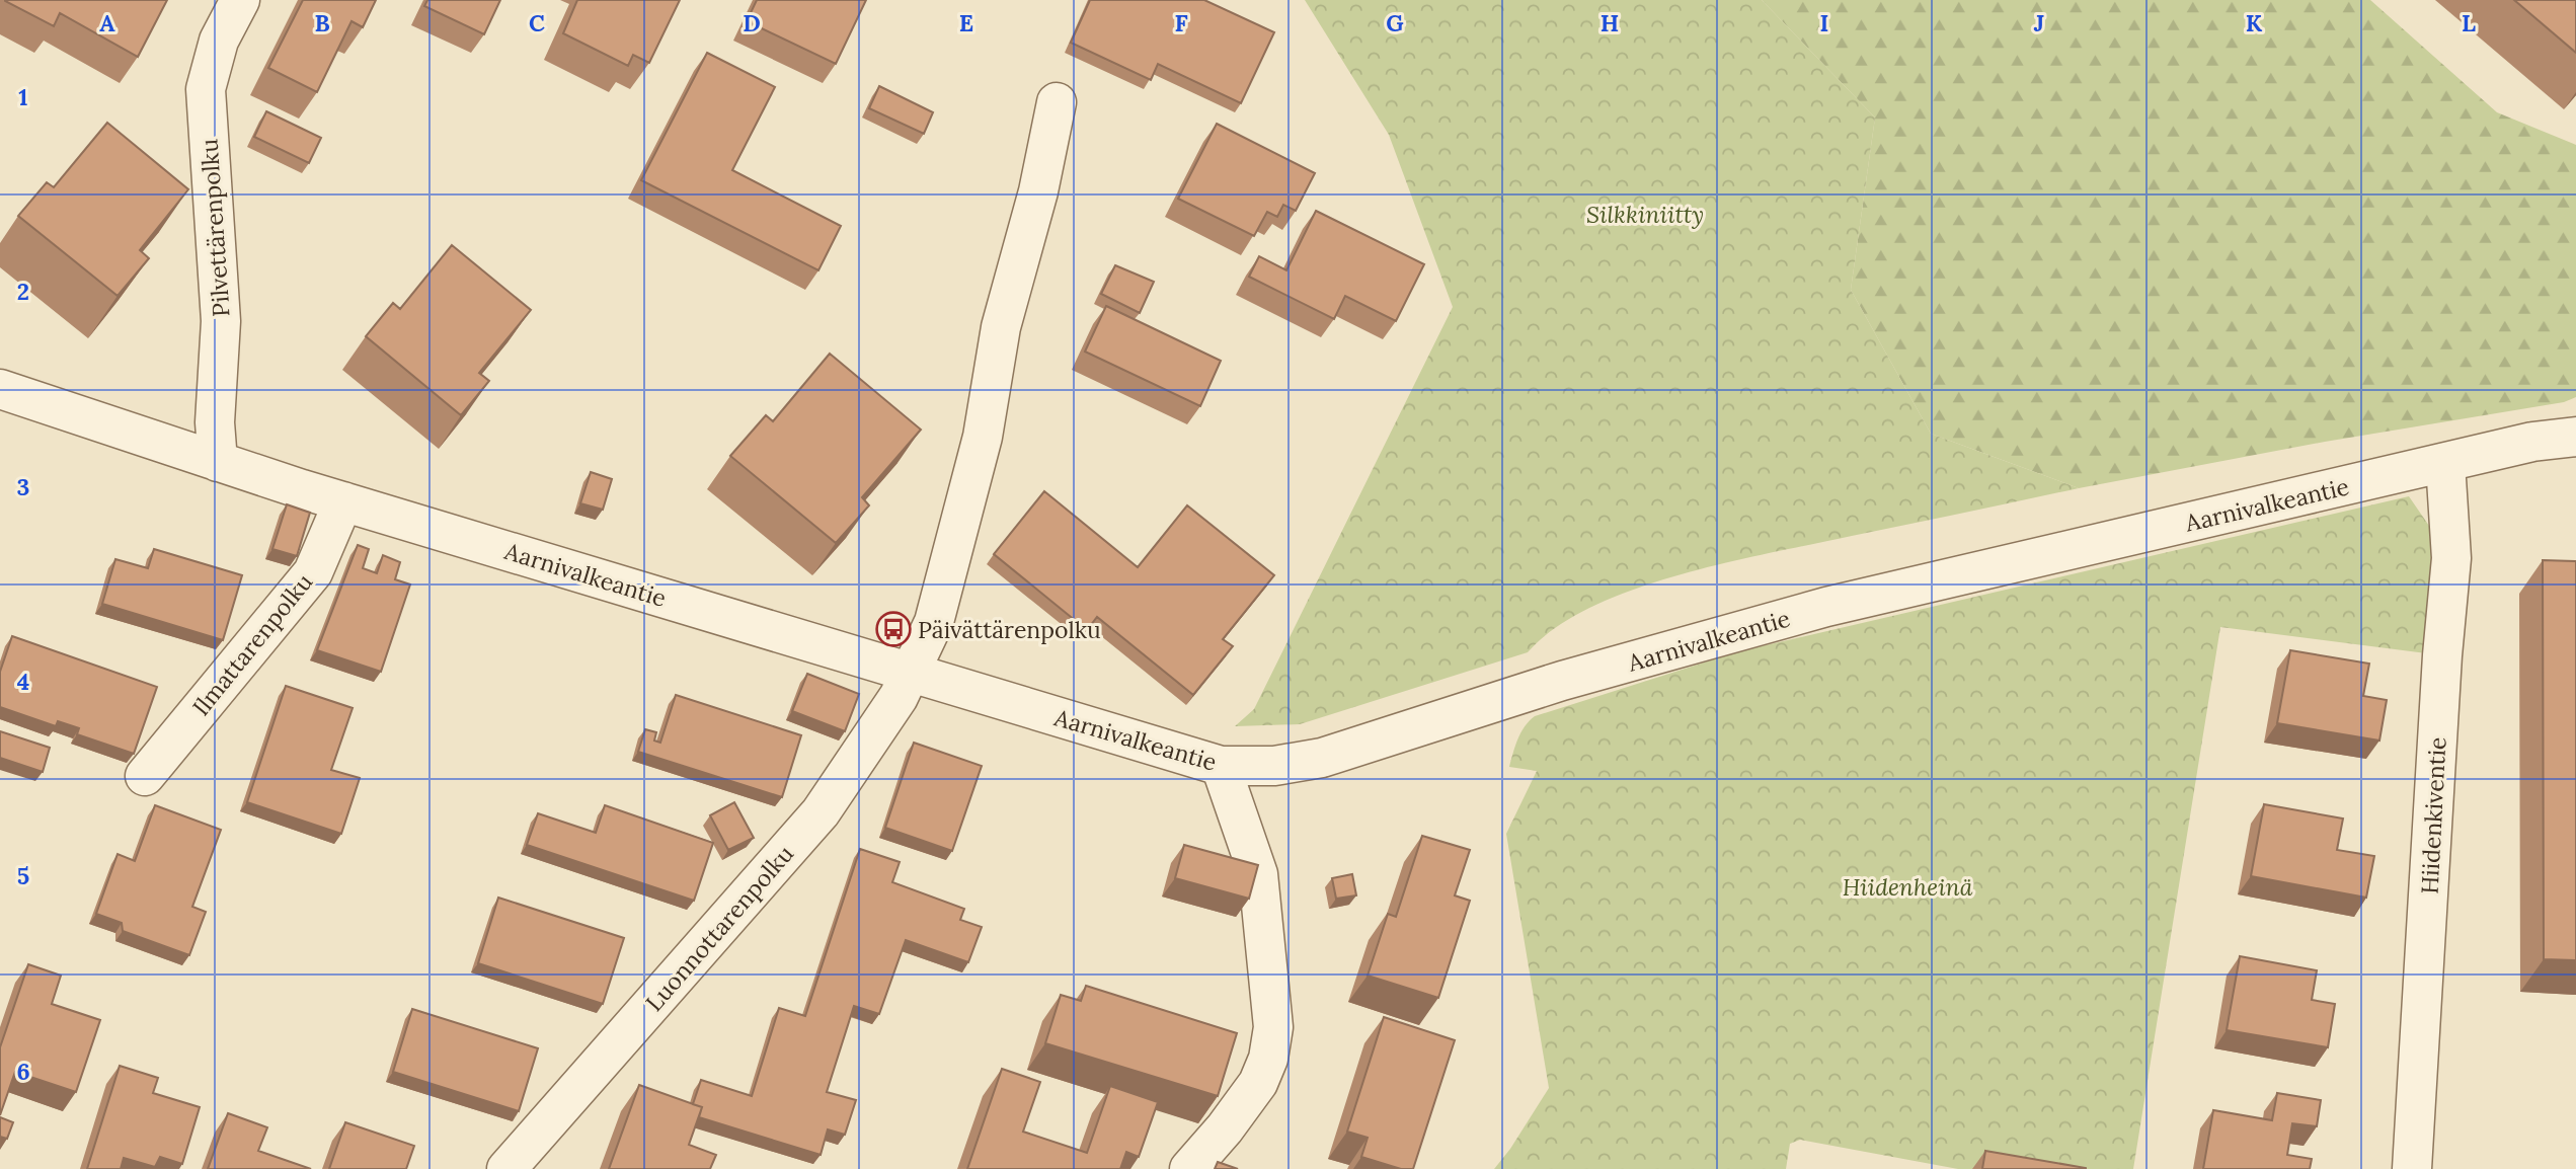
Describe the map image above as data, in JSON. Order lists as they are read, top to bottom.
{
  "streets": {
    "street": [
      "Pilvettärenpolku",
      "Aarnivalkeantie",
      "Ilmattarenpolku",
      "Hiidenkiventie",
      "Luonnottarenpolku"
    ]
  },
  "crossings": [
    ["Pilvettärenpolku", "Aarnivalkeantie"],
    ["Aarnivalkeantie", "Ilmattarenpolku"],
    ["Aarnivalkeantie", "Hiidenkiventie"],
    ["Aarnivalkeantie", "Luonnottarenpolku"]
  ],
  "parks": ["Silkkiniitty", "Hiidenheinä"],
  "places": {
    "bus stop": ["Päivättärenpolku"]
  },
  "grid": {
    "columns": [
      "A",
      "B",
      "C",
      "D",
      "E",
      "F",
      "G",
      "H",
      "I",
      "J",
      "K",
      "L"
    ],
    "rows": [
      "1",
      "2",
      "3",
      "4",
      "5",
      "6"
    ]
  }
}
